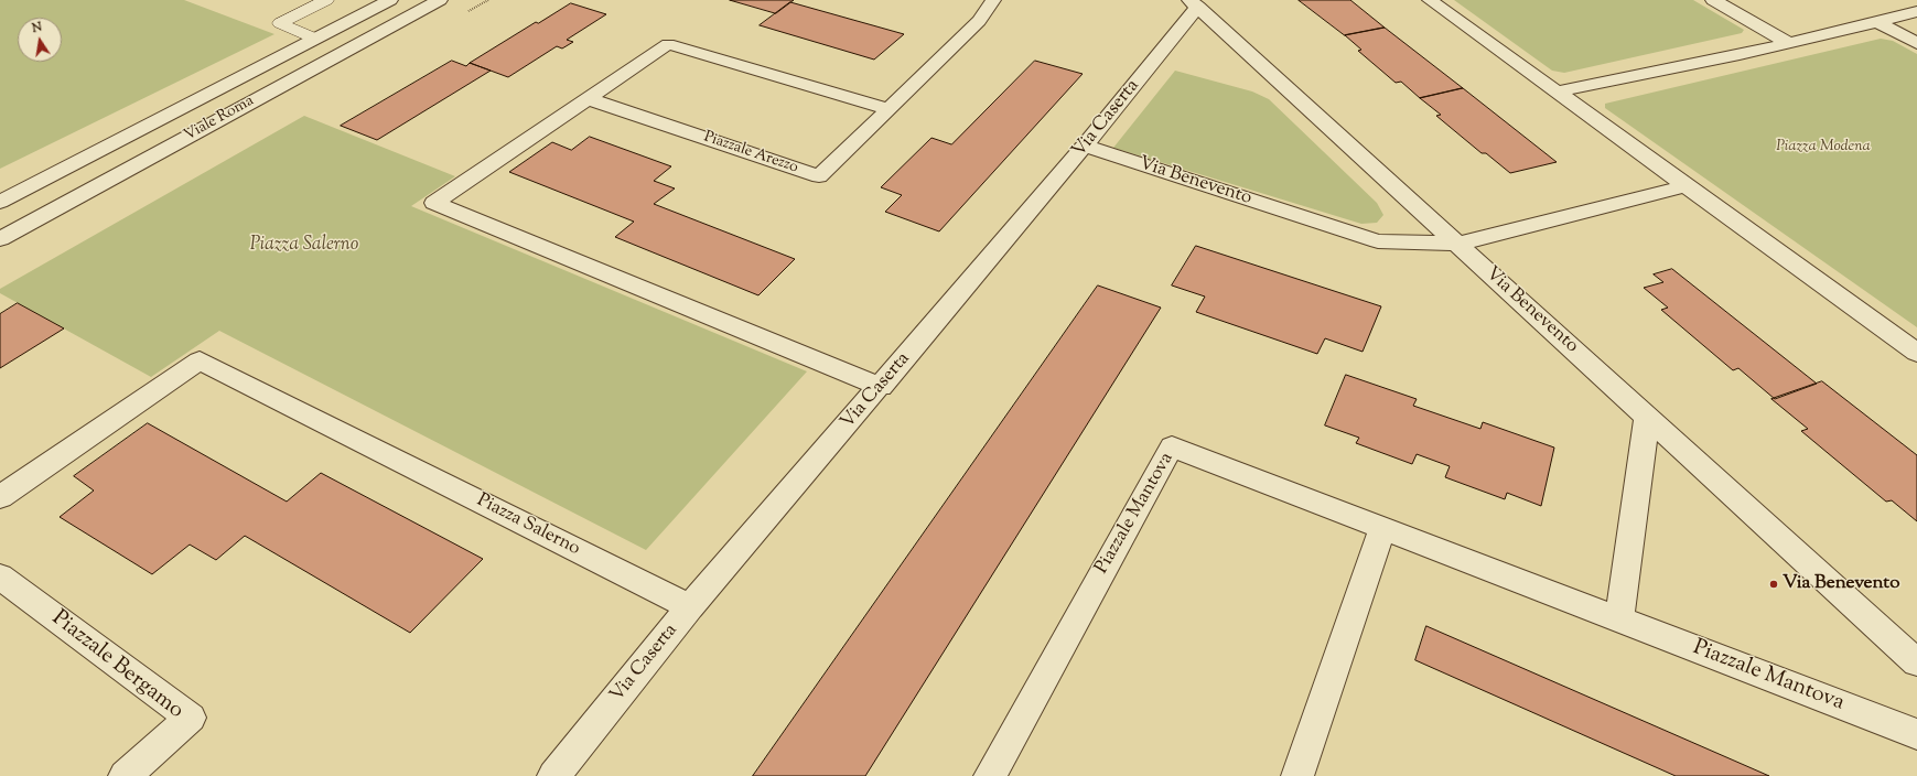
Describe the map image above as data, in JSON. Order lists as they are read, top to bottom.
{
  "streets": {
    "street": [
      "Viale Roma",
      "Via Caserta",
      "Piazzale Arezzo",
      "Via Benevento",
      "Piazzale Mantova",
      "Piazza Salerno",
      "Piazzale Bergamo"
    ]
  },
  "crossings": [
    ["Via Caserta", "Via Benevento"],
    ["Via Caserta", "Piazza Salerno"]
  ],
  "parks": ["Piazza Modena", "Piazza Salerno"],
  "places": ["Via Benevento"],
  "north": "top"
}
